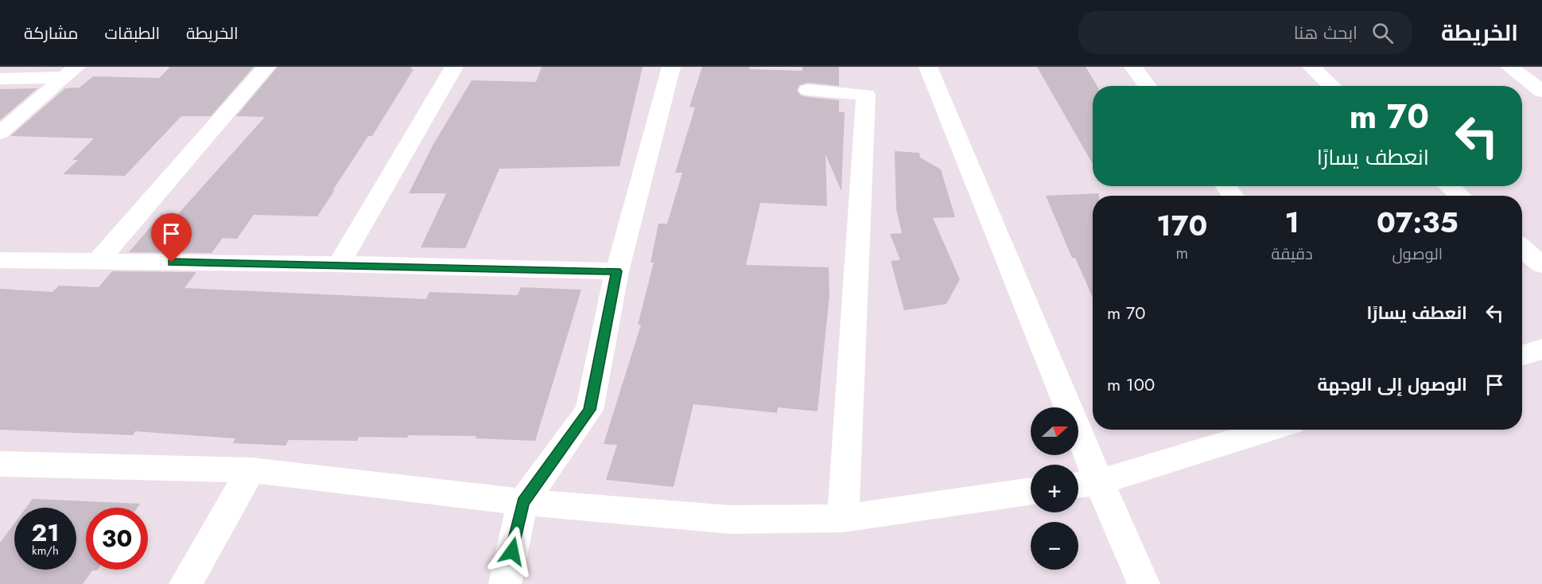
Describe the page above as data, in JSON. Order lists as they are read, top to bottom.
{
  "north": "right",
  "page": {
    "header": "الخريطة",
    "search": "ابحث هنا",
    "nav": ["الخريطة", "الطبقات", "مشاركة"],
    "turn": ["70 m", "انعطف يسارًا"],
    "eta": [
      "07:35",
      "الوصول",
      "1",
      "دقيقة",
      "170",
      "m"
    ],
    "list": [
      {
        "name": "انعطف يسارًا",
        "value": "70 m"
      },
      {
        "name": "الوصول إلى الوجهة",
        "value": "100 m"
      }
    ],
    "map_buttons": ["+", "−"],
    "speed": "21 km/h",
    "limit": "30"
  }
}
